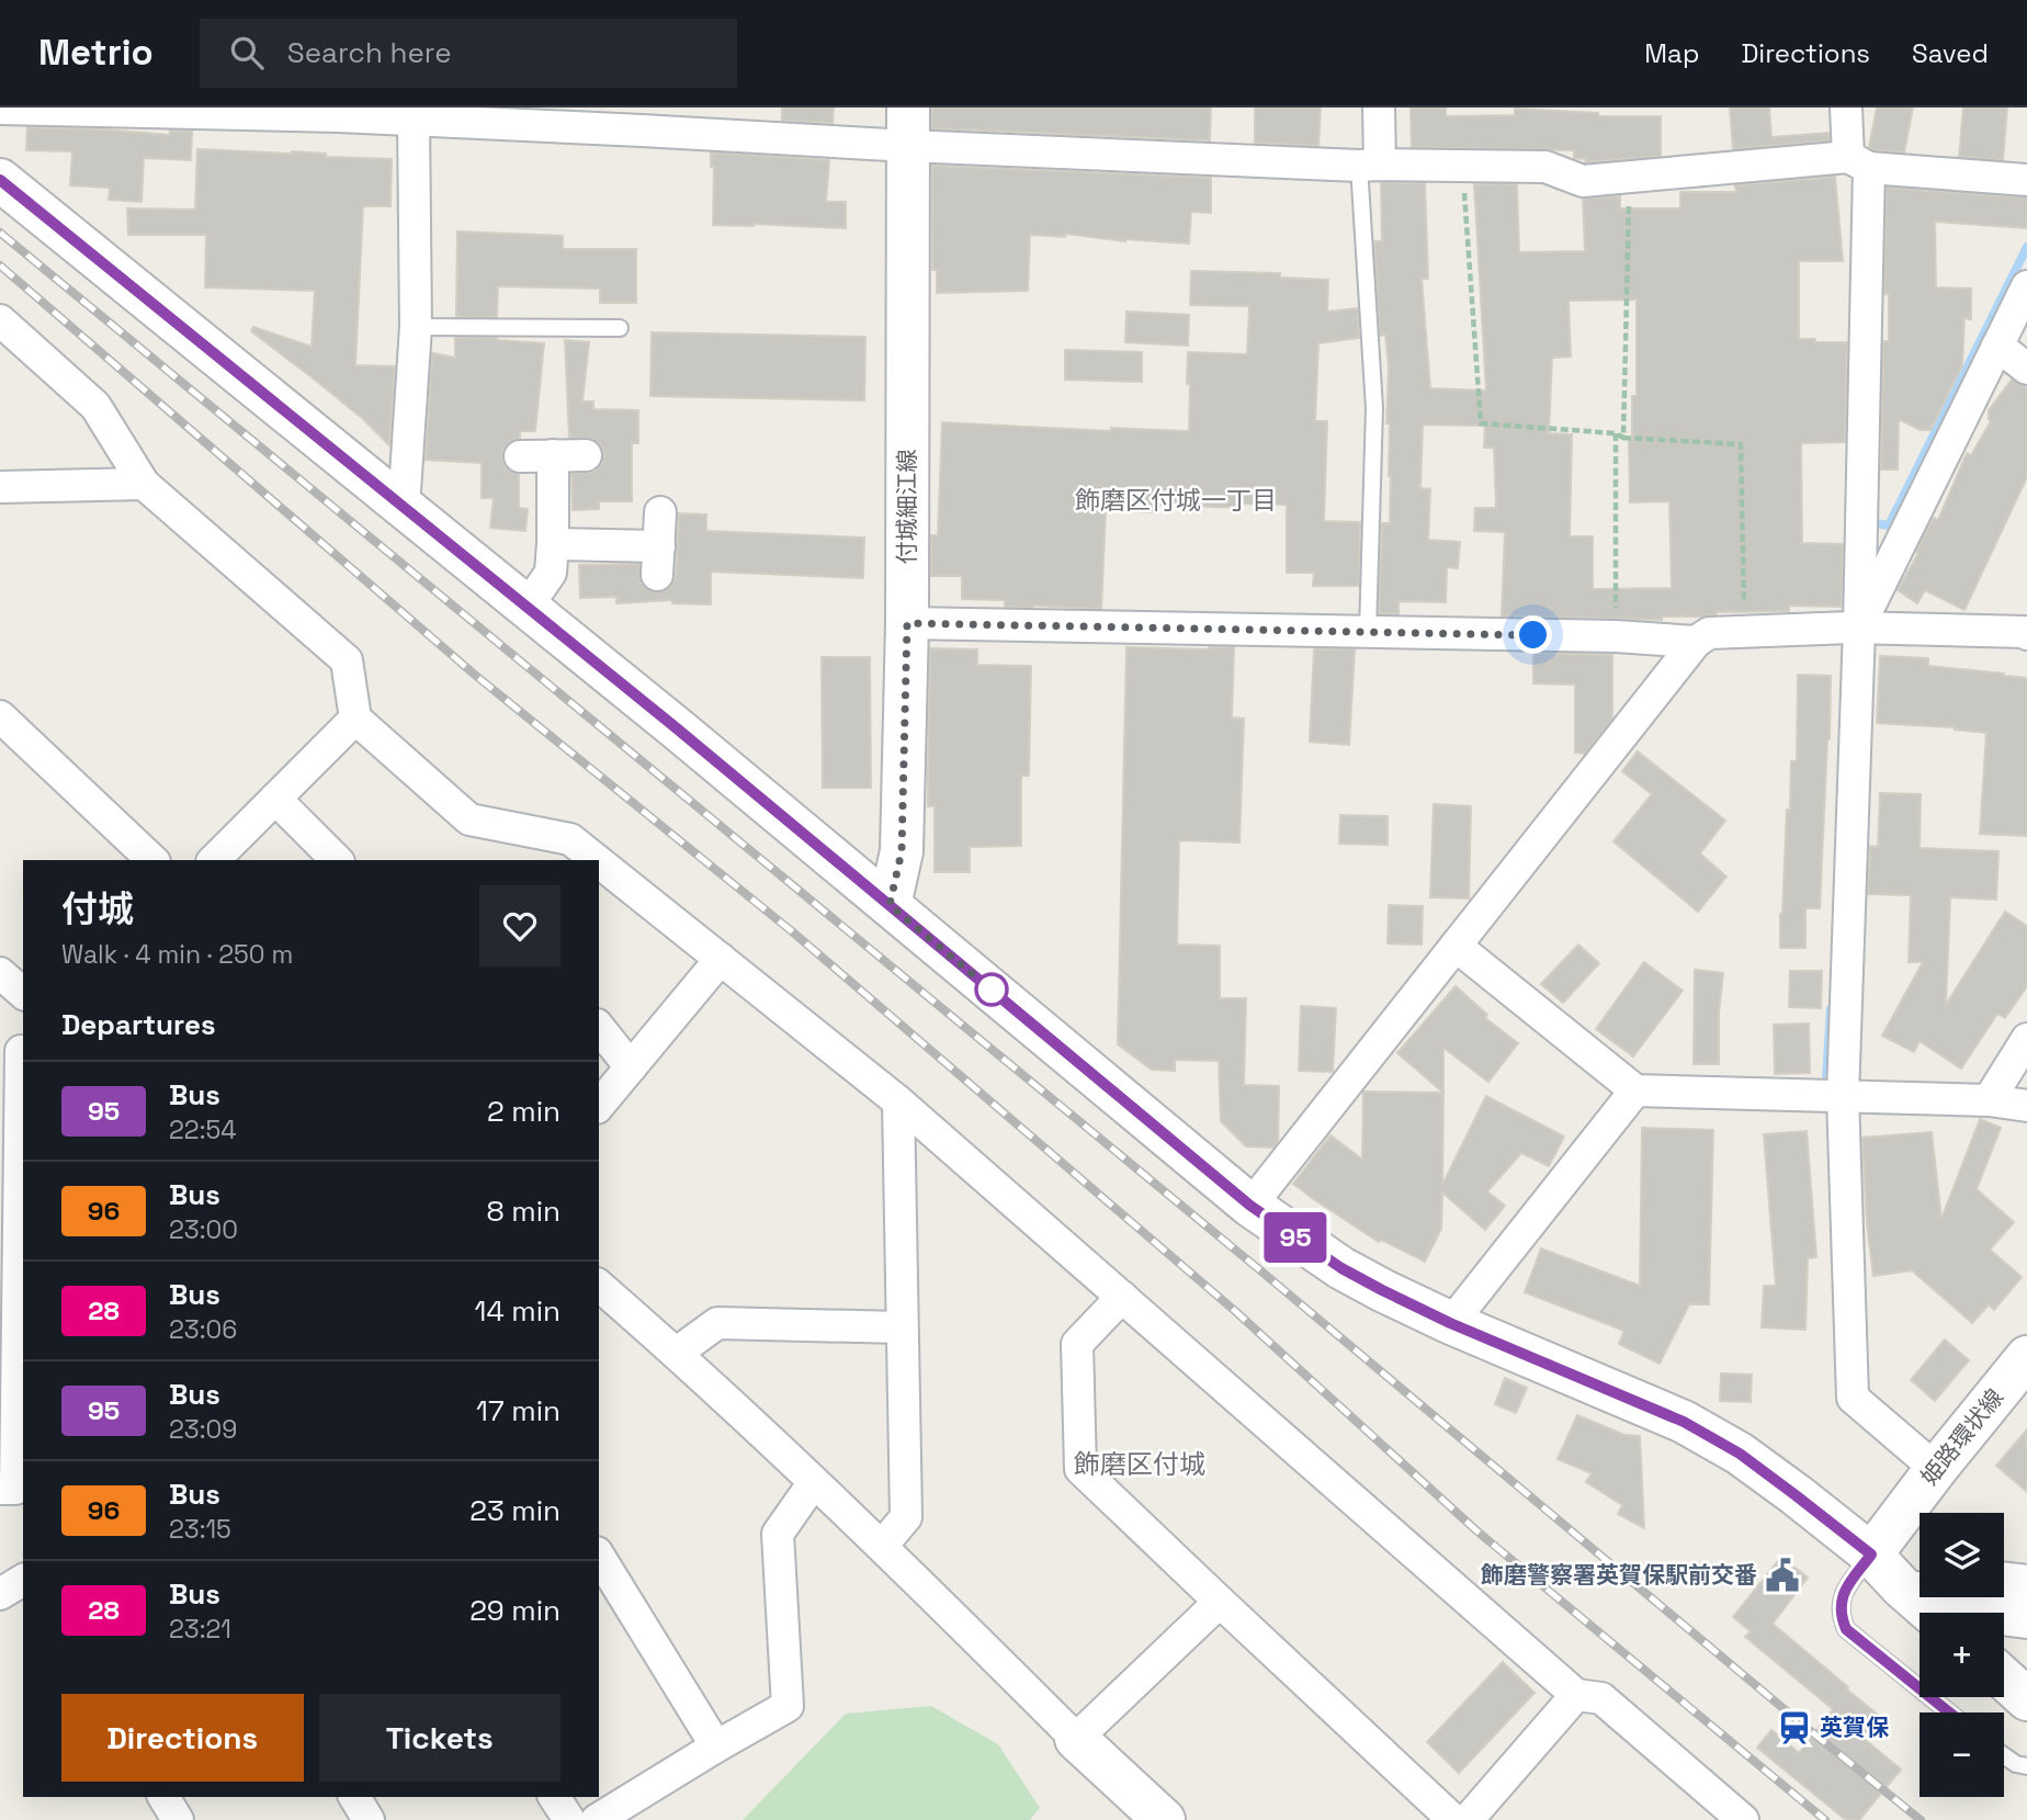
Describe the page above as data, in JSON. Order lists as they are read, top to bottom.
{
  "streets": {
    "main road": ["付城細江線", "姫路環状線"]
  },
  "districts": ["飾磨区付城一丁目", "飾磨区付城"],
  "places": {
    "public building": ["飾磨警察署英賀保駅前交番"],
    "station": ["英賀保"]
  },
  "lines": ["bus line 95"],
  "page": {
    "header": "Metrio",
    "search": "Search here",
    "nav": ["Map", "Directions", "Saved"],
    "on_map": "95",
    "heading": [
      ["付城", "Walk · 4 min · 250 m"],
      "Departures"
    ],
    "list": [
      {
        "mark": "95",
        "name": "Bus",
        "note": "22:54",
        "value": "2 min"
      },
      {
        "mark": "96",
        "name": "Bus",
        "note": "23:00",
        "value": "8 min"
      },
      {
        "mark": "28",
        "name": "Bus",
        "note": "23:06",
        "value": "14 min"
      },
      {
        "mark": "95",
        "name": "Bus",
        "note": "23:09",
        "value": "17 min"
      },
      {
        "mark": "96",
        "name": "Bus",
        "note": "23:15",
        "value": "23 min"
      },
      {
        "mark": "28",
        "name": "Bus",
        "note": "23:21",
        "value": "29 min"
      }
    ],
    "map_buttons": ["+", "−"],
    "buttons": ["Directions", "Tickets"]
  }
}
